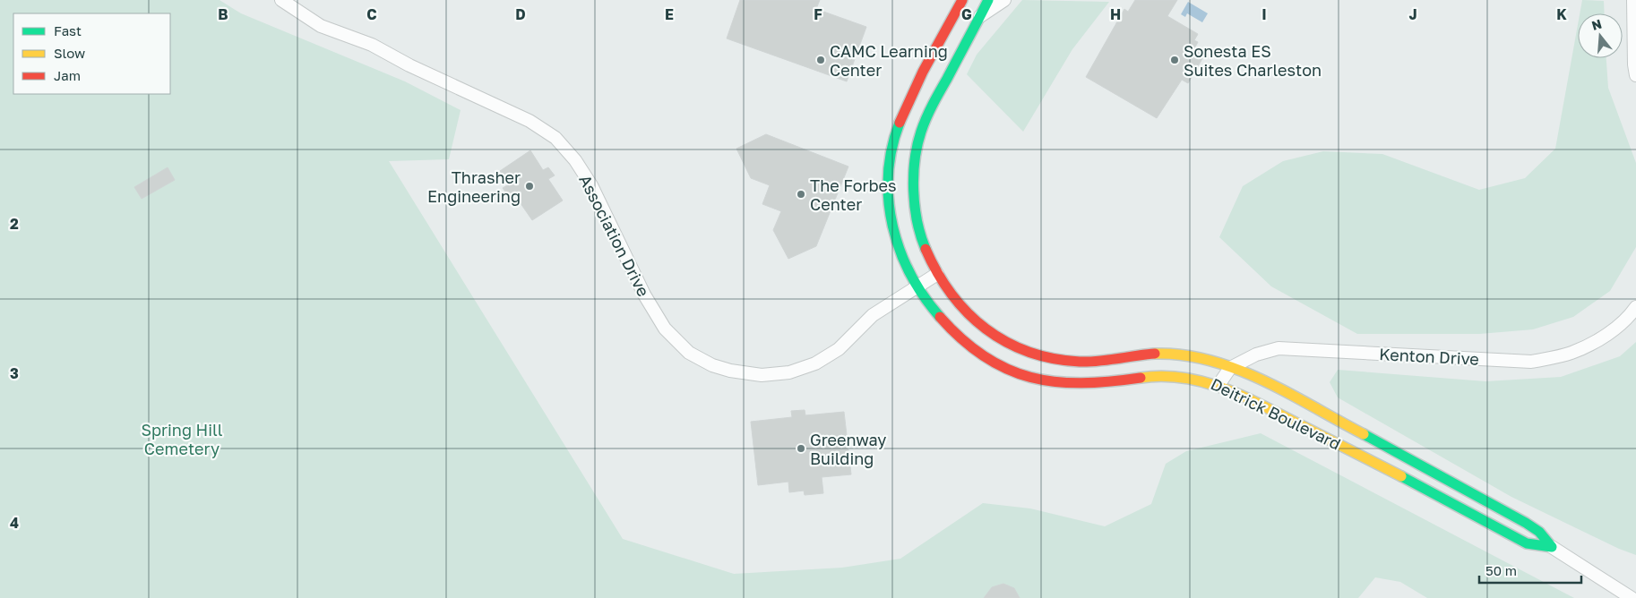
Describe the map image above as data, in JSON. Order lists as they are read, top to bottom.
{
  "streets": {
    "street": ["Association Drive", "Kenton Drive", "Deitrick Boulevard"]
  },
  "crossings": [
    ["Association Drive", "Deitrick Boulevard"],
    ["Kenton Drive", "Deitrick Boulevard"]
  ],
  "parks": ["Spring Hill Cemetery"],
  "places": [
    "CAMC Learning Center",
    "Sonesta ES Suites Charleston",
    "Thrasher Engineering",
    "The Forbes Center",
    "Greenway Building"
  ],
  "legend": ["Fast", "Slow", "Jam"],
  "scale_bar": "50 m",
  "north": "top",
  "grid": {
    "columns": [
      "B",
      "C",
      "D",
      "E",
      "F",
      "G",
      "H",
      "I",
      "J",
      "K"
    ],
    "rows": ["2", "3", "4"]
  }
}
